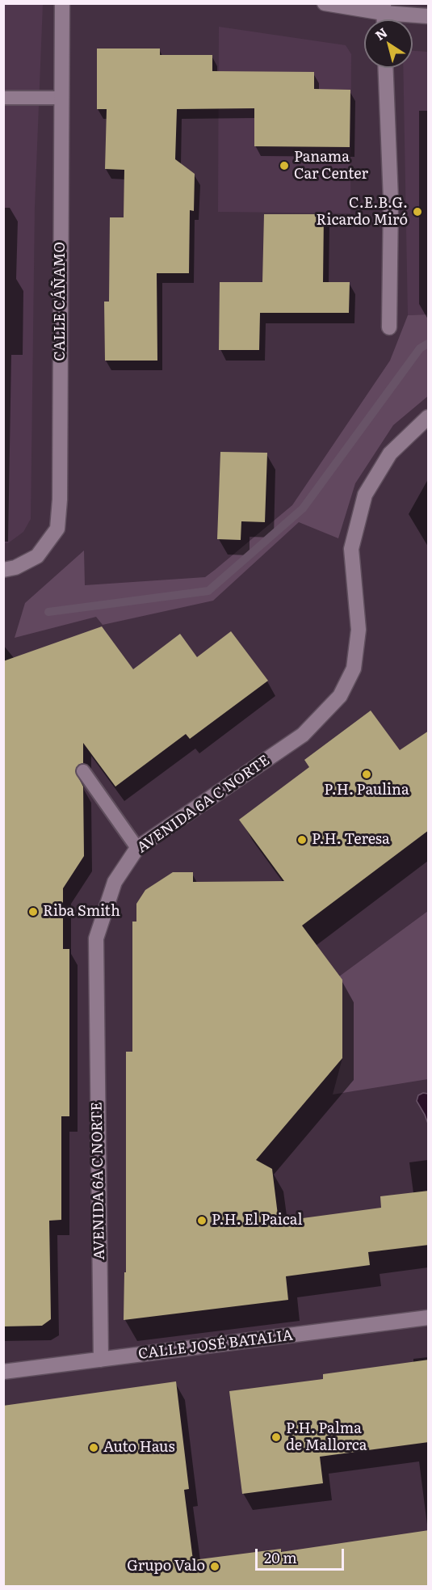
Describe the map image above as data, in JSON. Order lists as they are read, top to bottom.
{
  "streets": {
    "street": ["CALLE CÁÑAMO", "AVENIDA 6A C NORTE", "CALLE JOSÉ BATALIA"]
  },
  "crossings": [
    ["AVENIDA 6A C NORTE", "CALLE JOSÉ BATALIA"]
  ],
  "places": [
    "Panama Car Center",
    "C.E.B.G. Ricardo Miró",
    "P.H. Paulina",
    "P.H. Teresa",
    "Riba Smith",
    "P.H. El Paical",
    "P.H. Palma de Mallorca",
    "Auto Haus",
    "Grupo Valo"
  ],
  "scale_bar": "20 m",
  "north": "top left"
}
